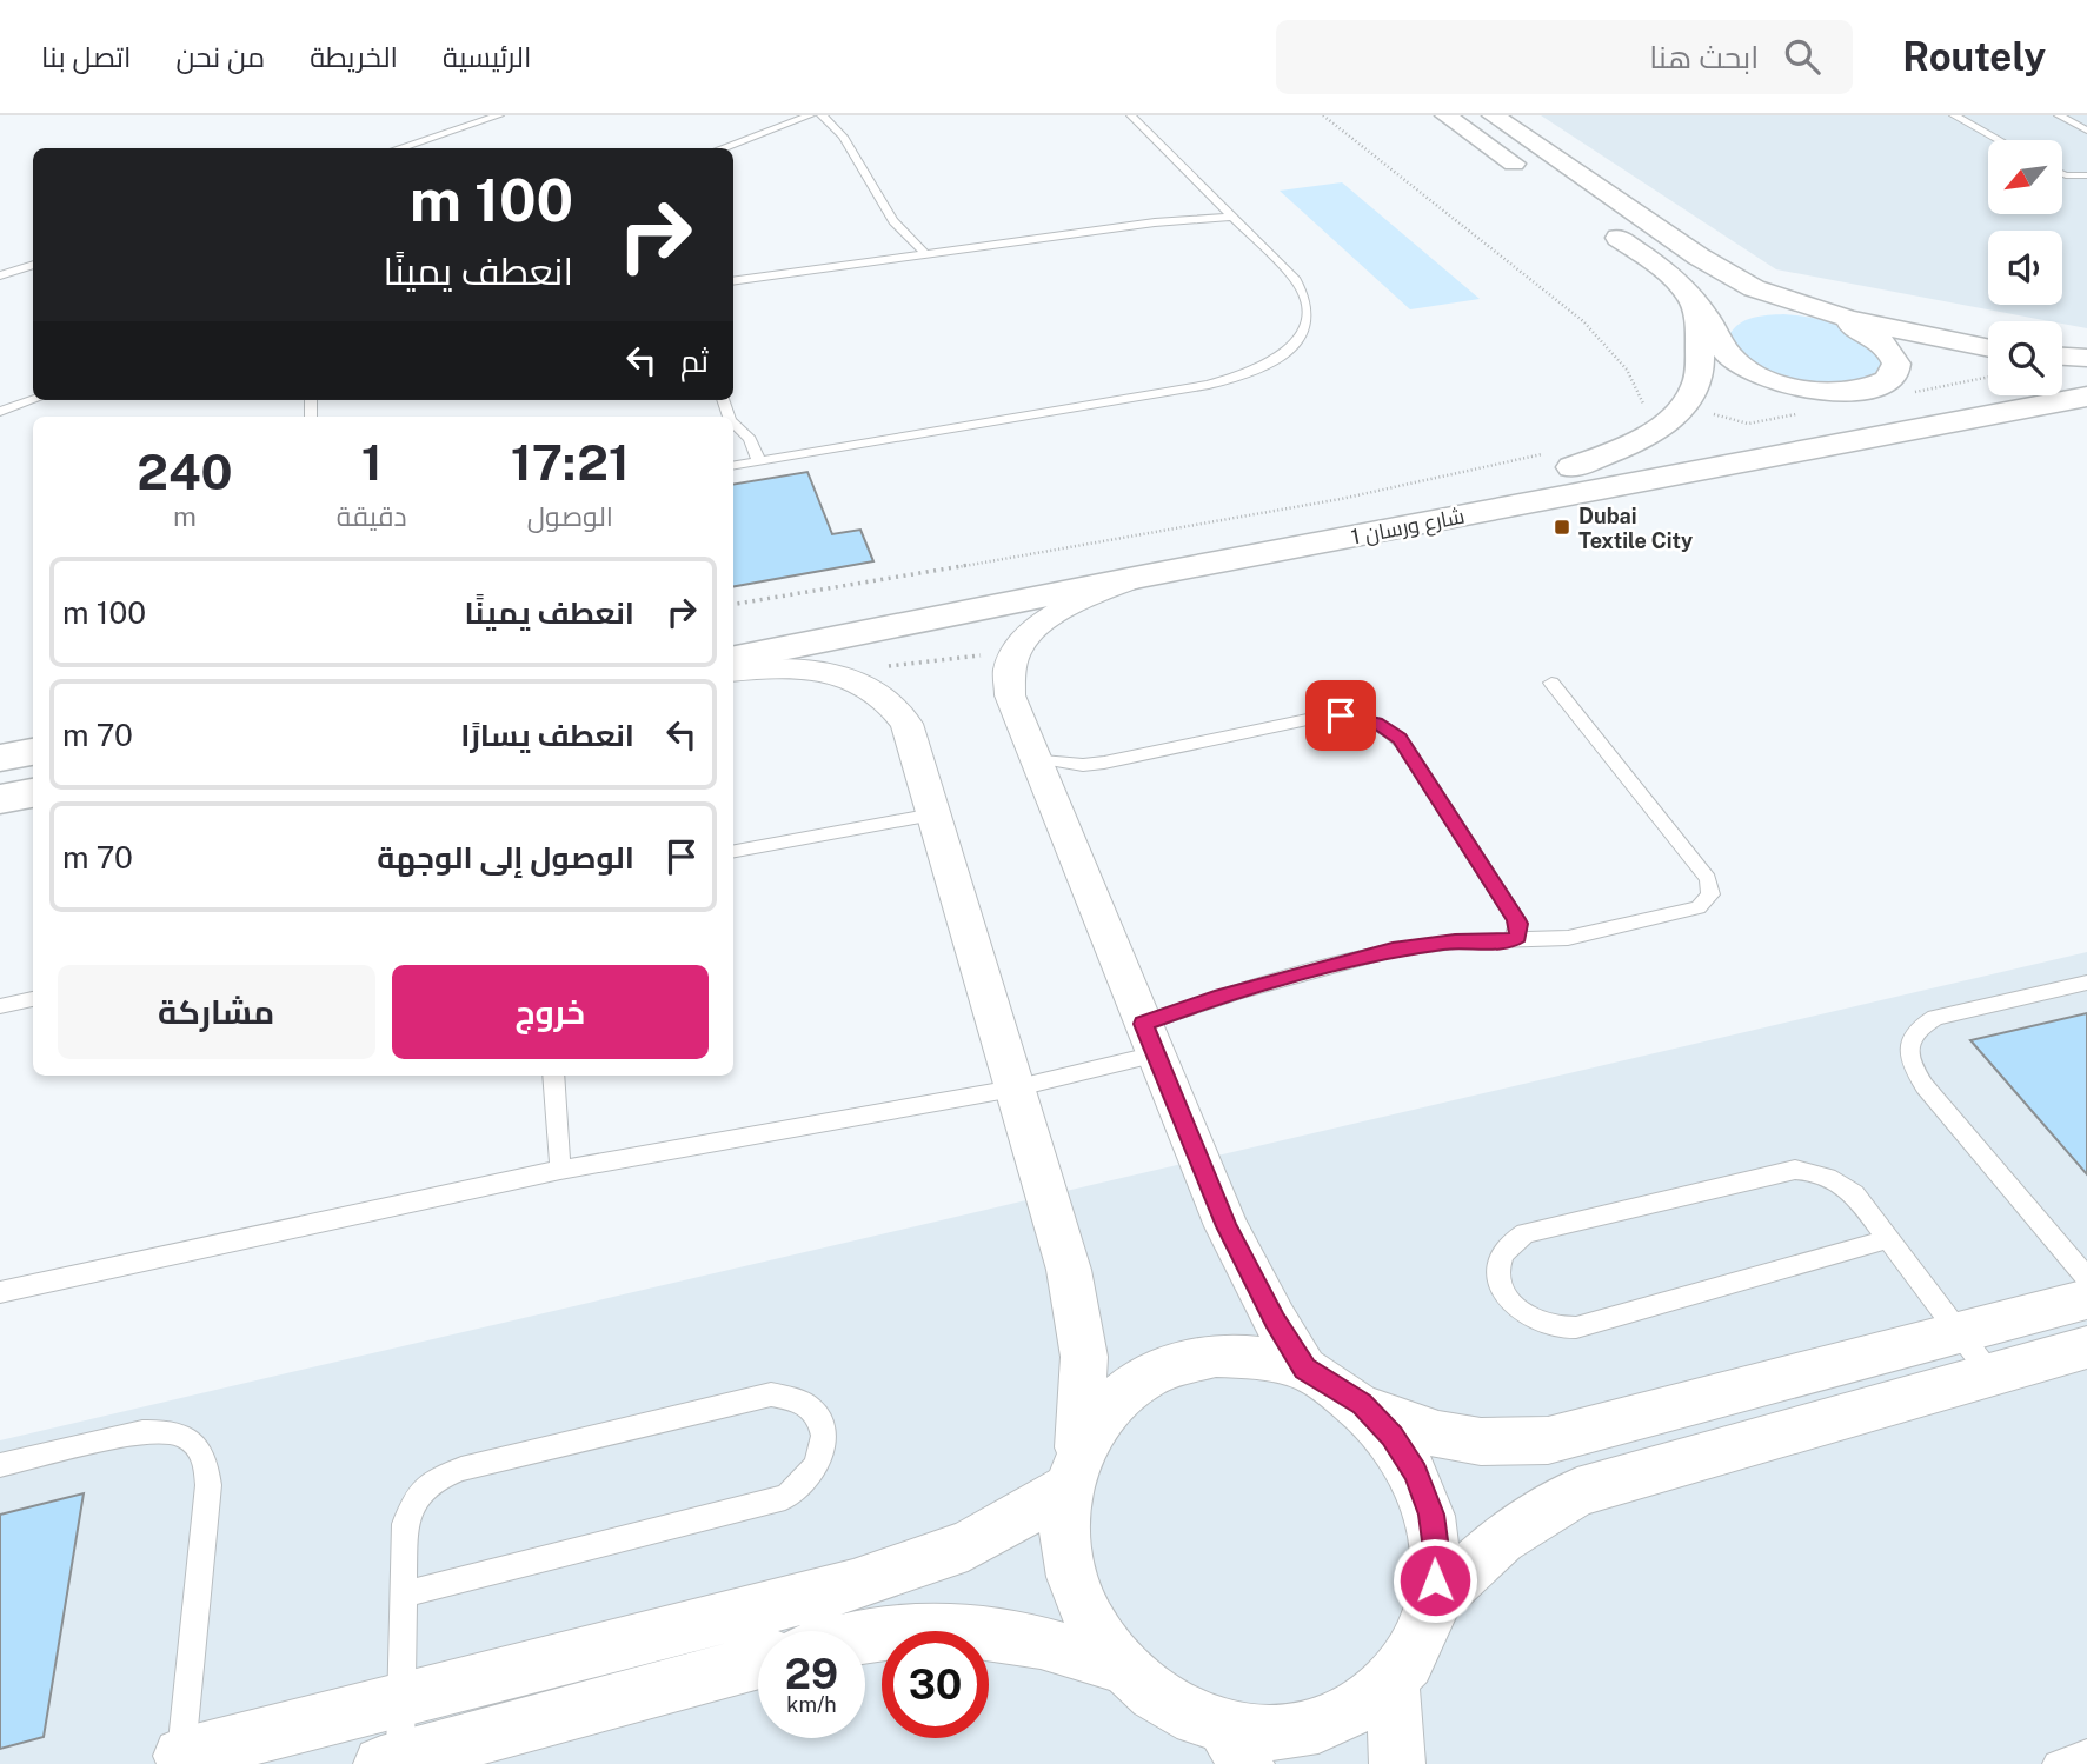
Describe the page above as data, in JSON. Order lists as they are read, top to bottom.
{
  "streets": {
    "street": ["شارع ورسان 1"]
  },
  "places": {
    "transit": ["Dubai Textile City"]
  },
  "north": "bottom left",
  "page": {
    "header": "Routely",
    "search": "ابحث هنا",
    "nav": [
      "الرئيسية",
      "الخريطة",
      "من نحن",
      "اتصل بنا"
    ],
    "turn": ["100 m", "انعطف يمينًا"],
    "then": "ثم",
    "eta": [
      "17:21",
      "الوصول",
      "1",
      "دقيقة",
      "240",
      "m"
    ],
    "list": [
      {
        "name": "انعطف يمينًا",
        "value": "100 m"
      },
      {
        "name": "انعطف يسارًا",
        "value": "70 m"
      },
      {
        "name": "الوصول إلى الوجهة",
        "value": "70 m"
      }
    ],
    "buttons": ["خروج", "مشاركة"],
    "speed": "29 km/h",
    "limit": "30"
  }
}
